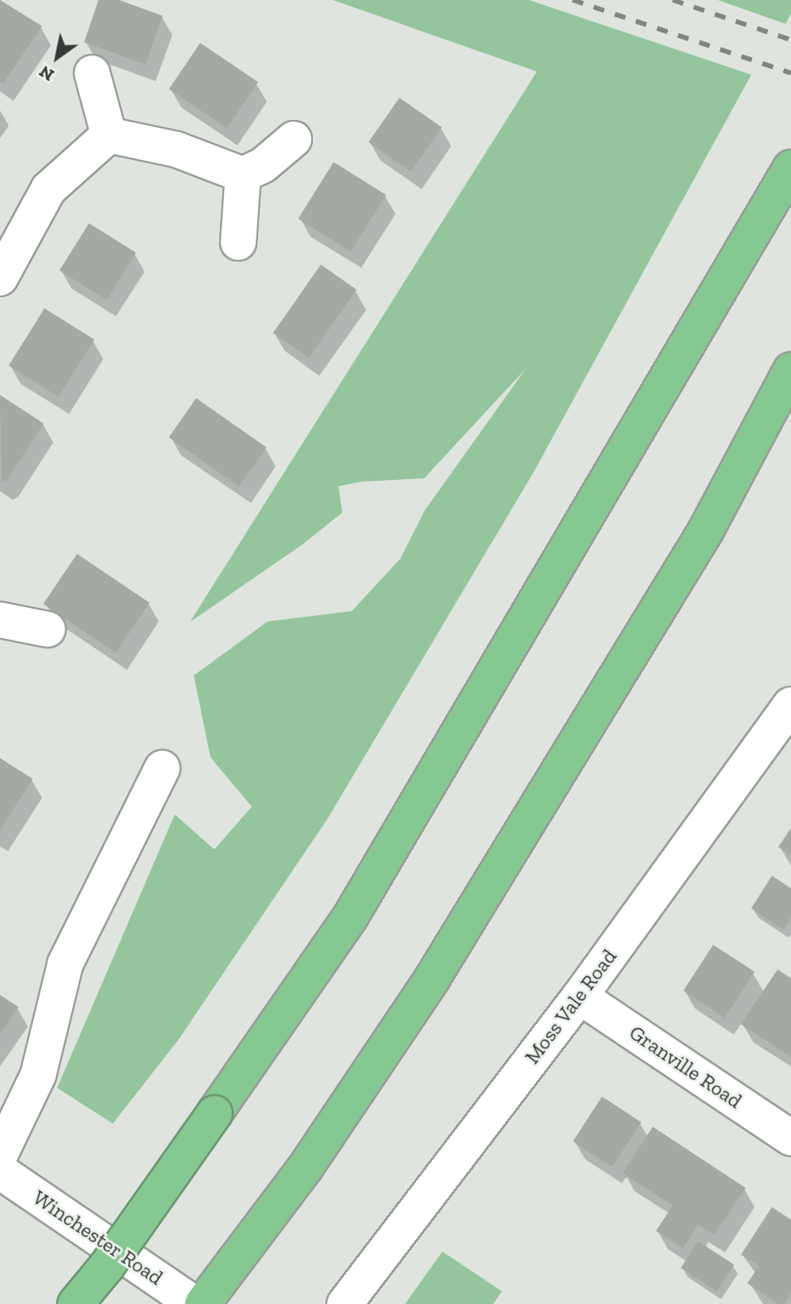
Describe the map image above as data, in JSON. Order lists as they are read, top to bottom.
{
  "streets": {
    "street": ["Moss Vale Road", "Granville Road", "Winchester Road"]
  },
  "crossings": [
    ["Moss Vale Road", "Granville Road"]
  ],
  "north": "bottom left"
}
